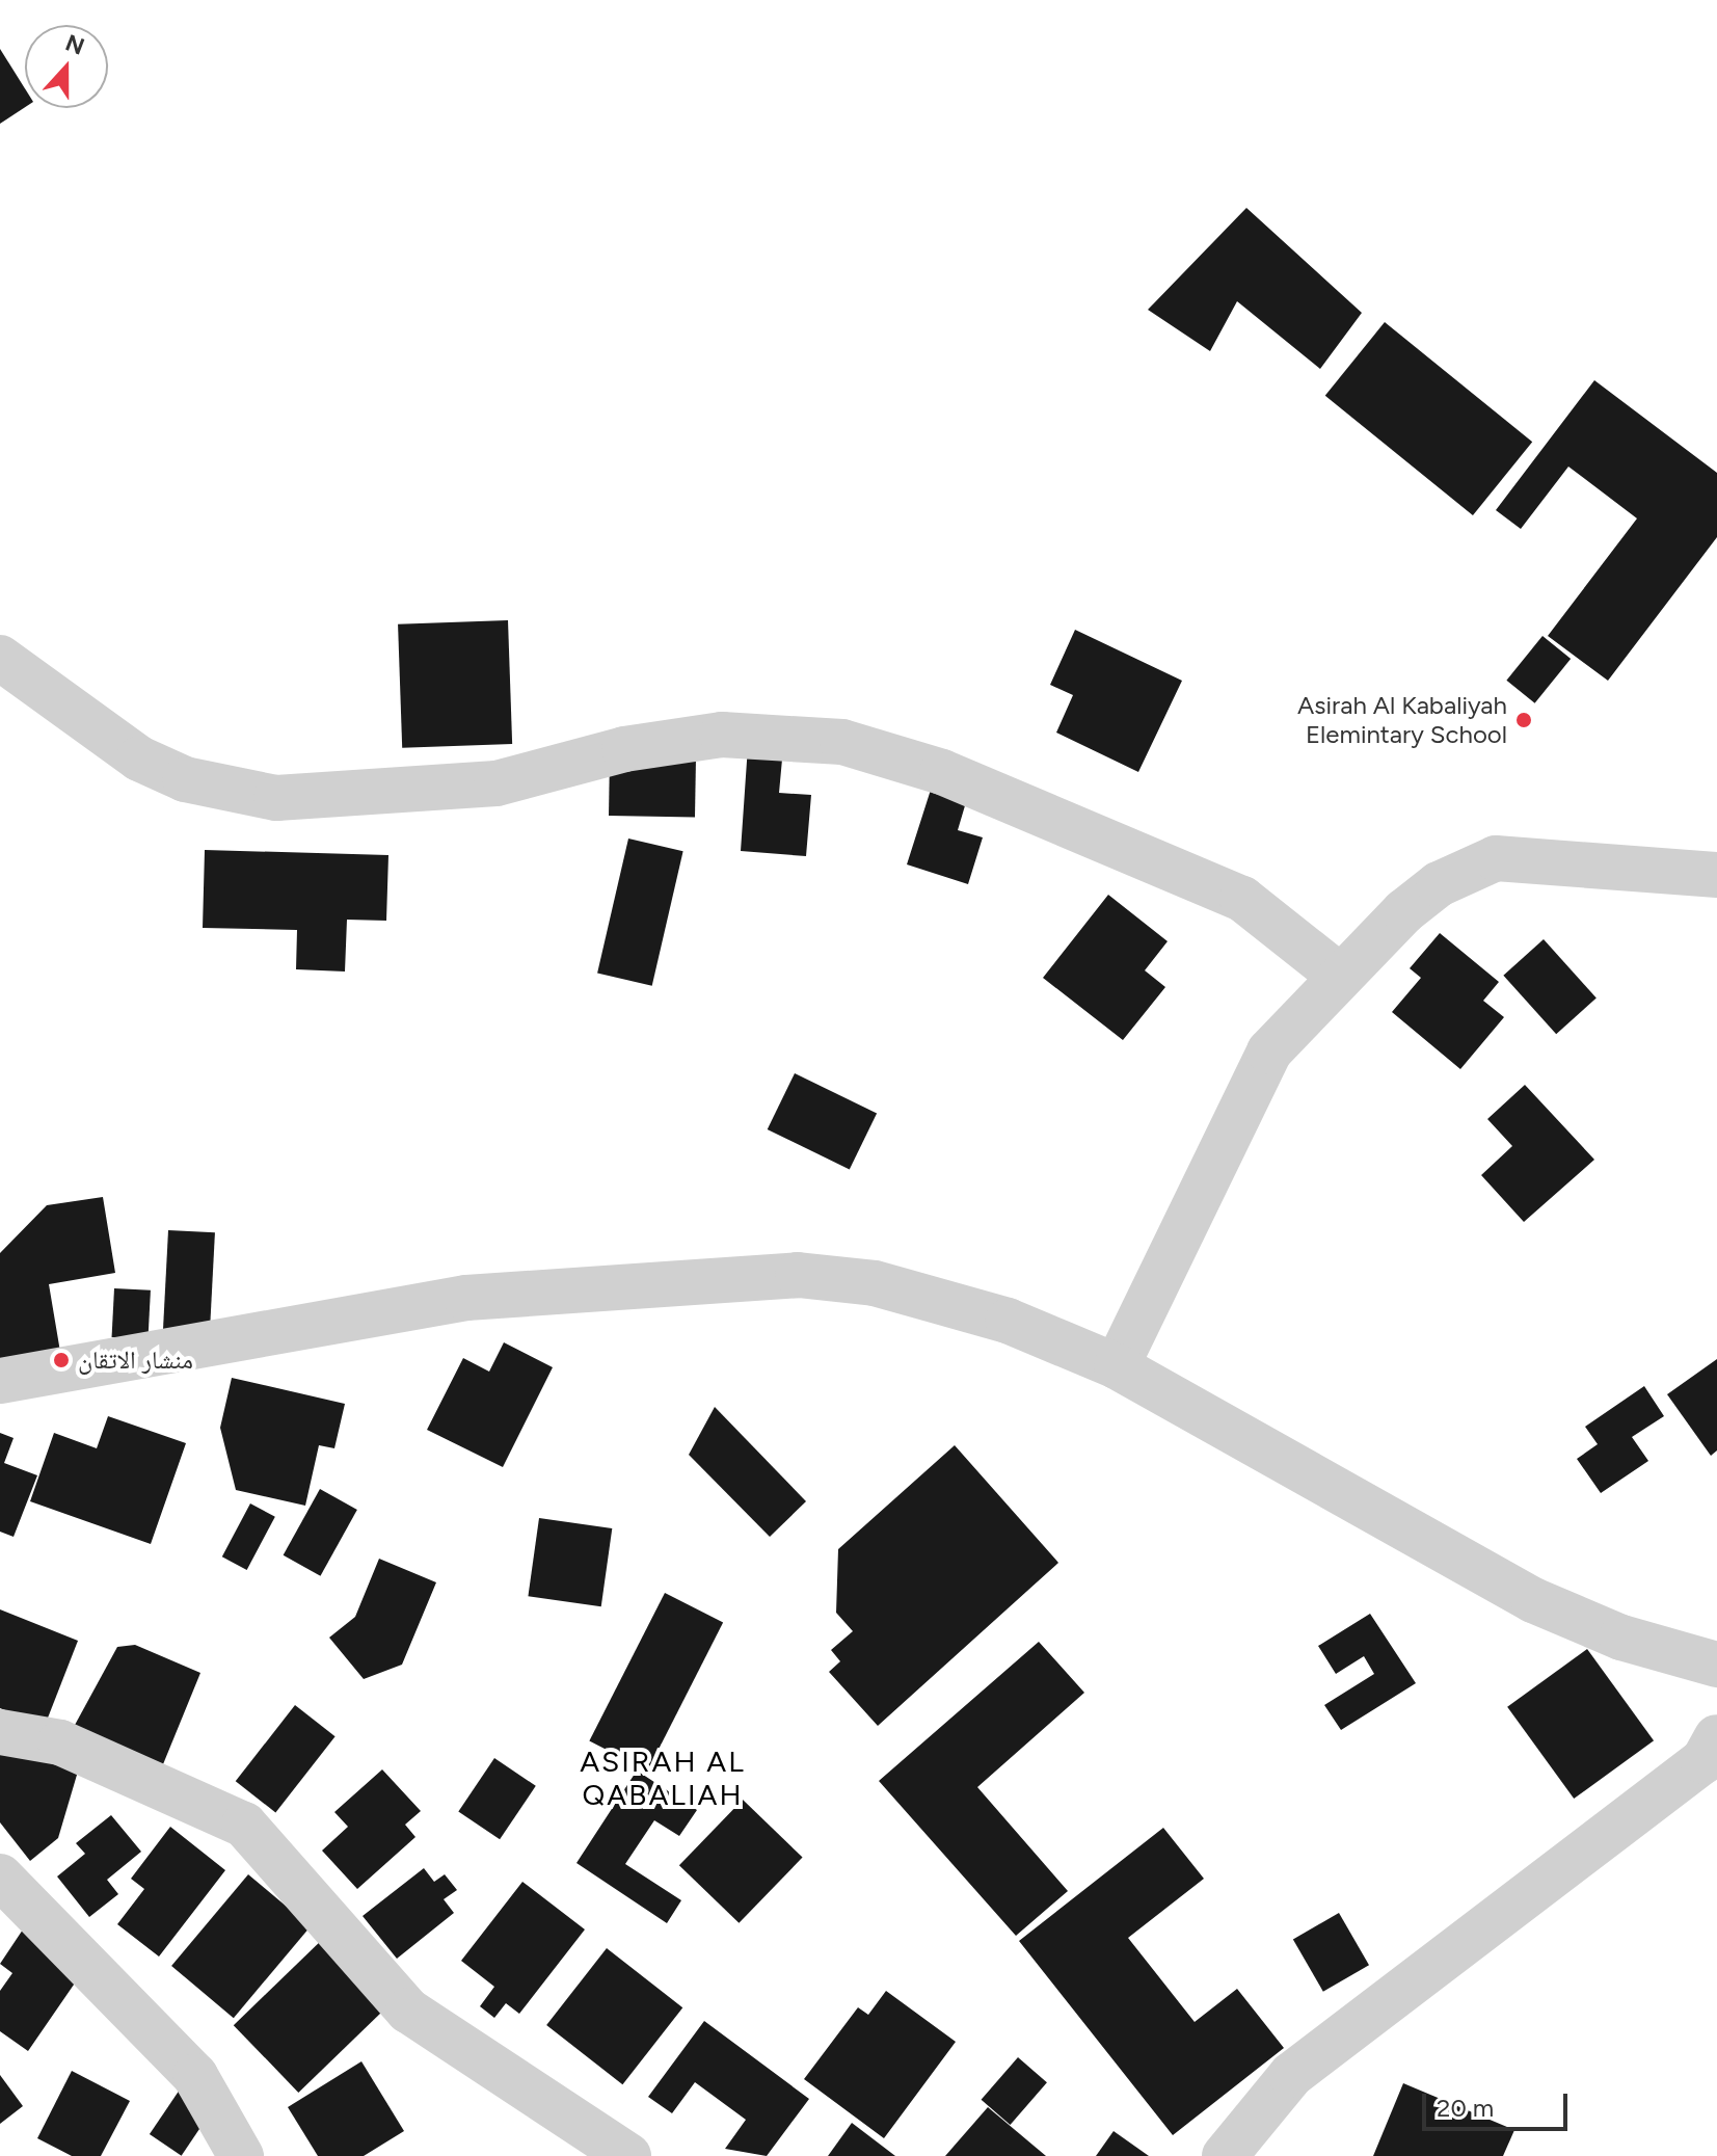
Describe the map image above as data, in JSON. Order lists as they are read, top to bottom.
{
  "districts": ["ASIRAH AL QABALIAH"],
  "places": ["Asirah Al Kabaliyah Elemintary School", "منشار الاتقان"],
  "scale_bar": "20 m",
  "north": "top"
}
